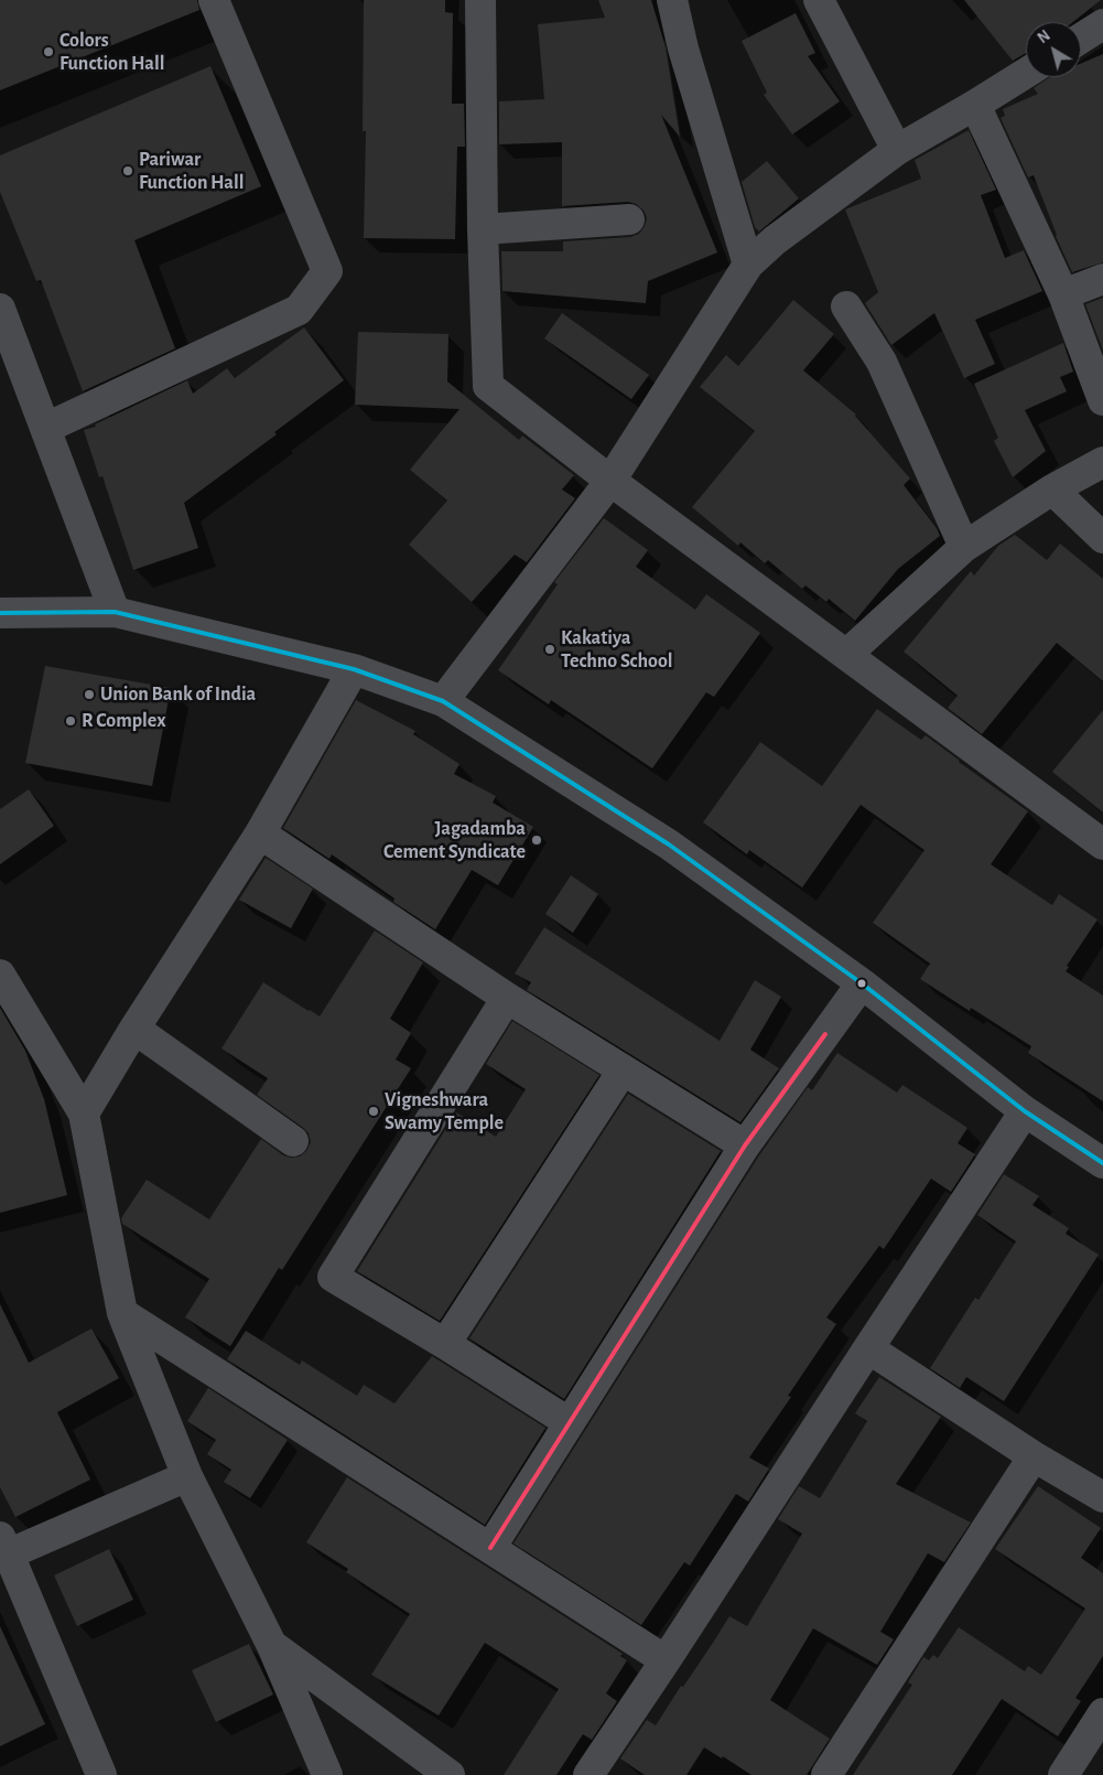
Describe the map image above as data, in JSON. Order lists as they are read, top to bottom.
{
  "places": [
    "Colors Function Hall",
    "Pariwar Function Hall",
    "Kakatiya Techno School",
    "Union Bank of India",
    "R Complex",
    "Jagadamba Cement Syndicate",
    "Vigneshwara Swamy Temple"
  ],
  "north": "top left"
}
